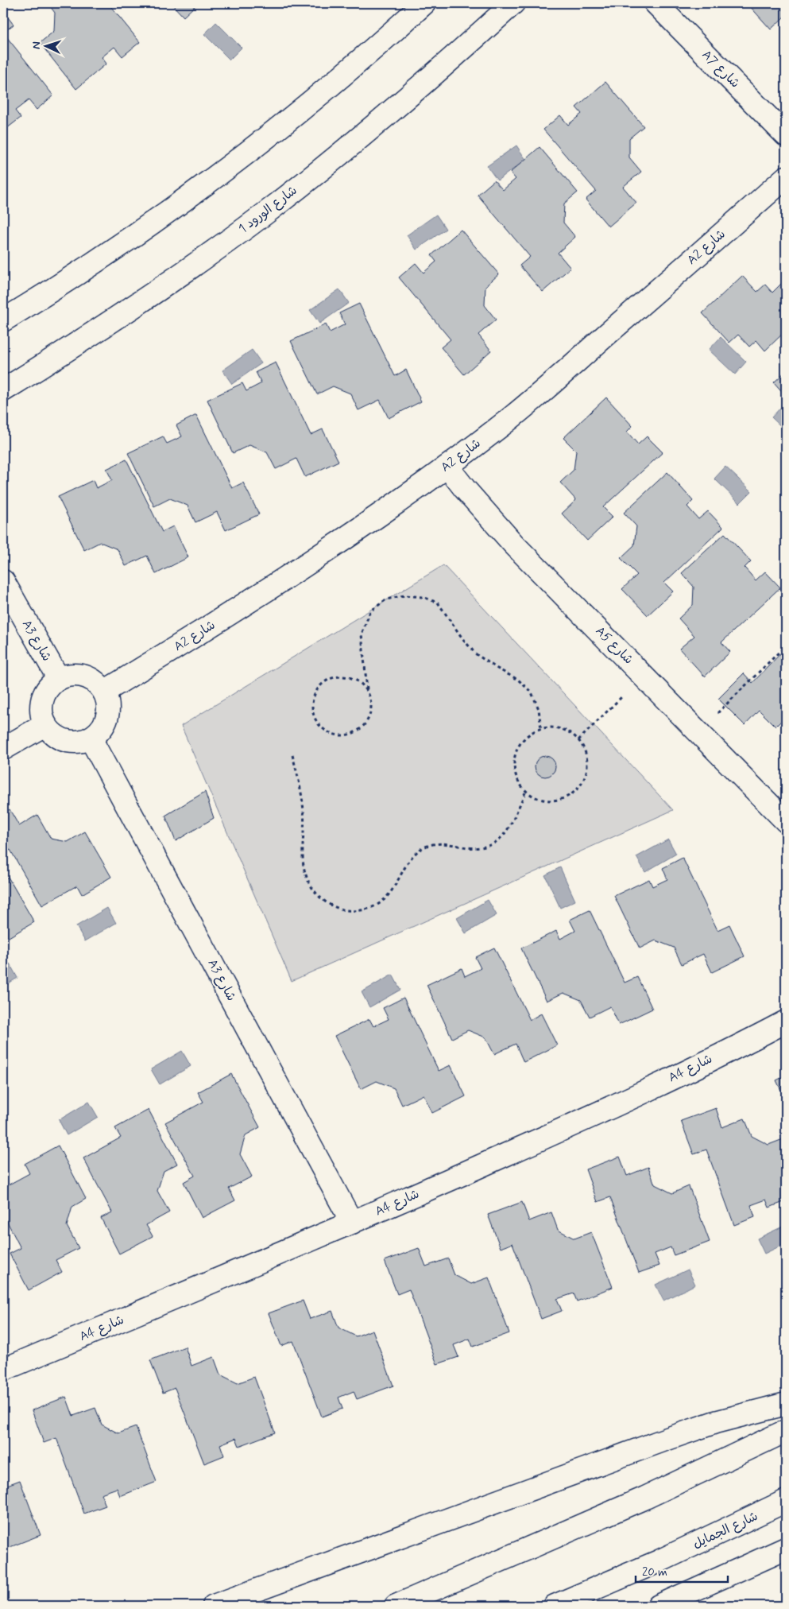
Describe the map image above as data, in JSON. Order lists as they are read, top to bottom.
{
  "streets": {
    "street": [
      "A7 شارع",
      "شارع الورود 1",
      "A2 شارع",
      "A3 شارع",
      "A5 شارع",
      "A4 شارع",
      "شارع الجمايل"
    ]
  },
  "crossings": [
    ["A2 شارع", "A3 شارع"],
    ["A2 شارع", "A5 شارع"],
    ["A3 شارع", "A4 شارع"]
  ],
  "scale_bar": "20 m",
  "north": "left"
}
